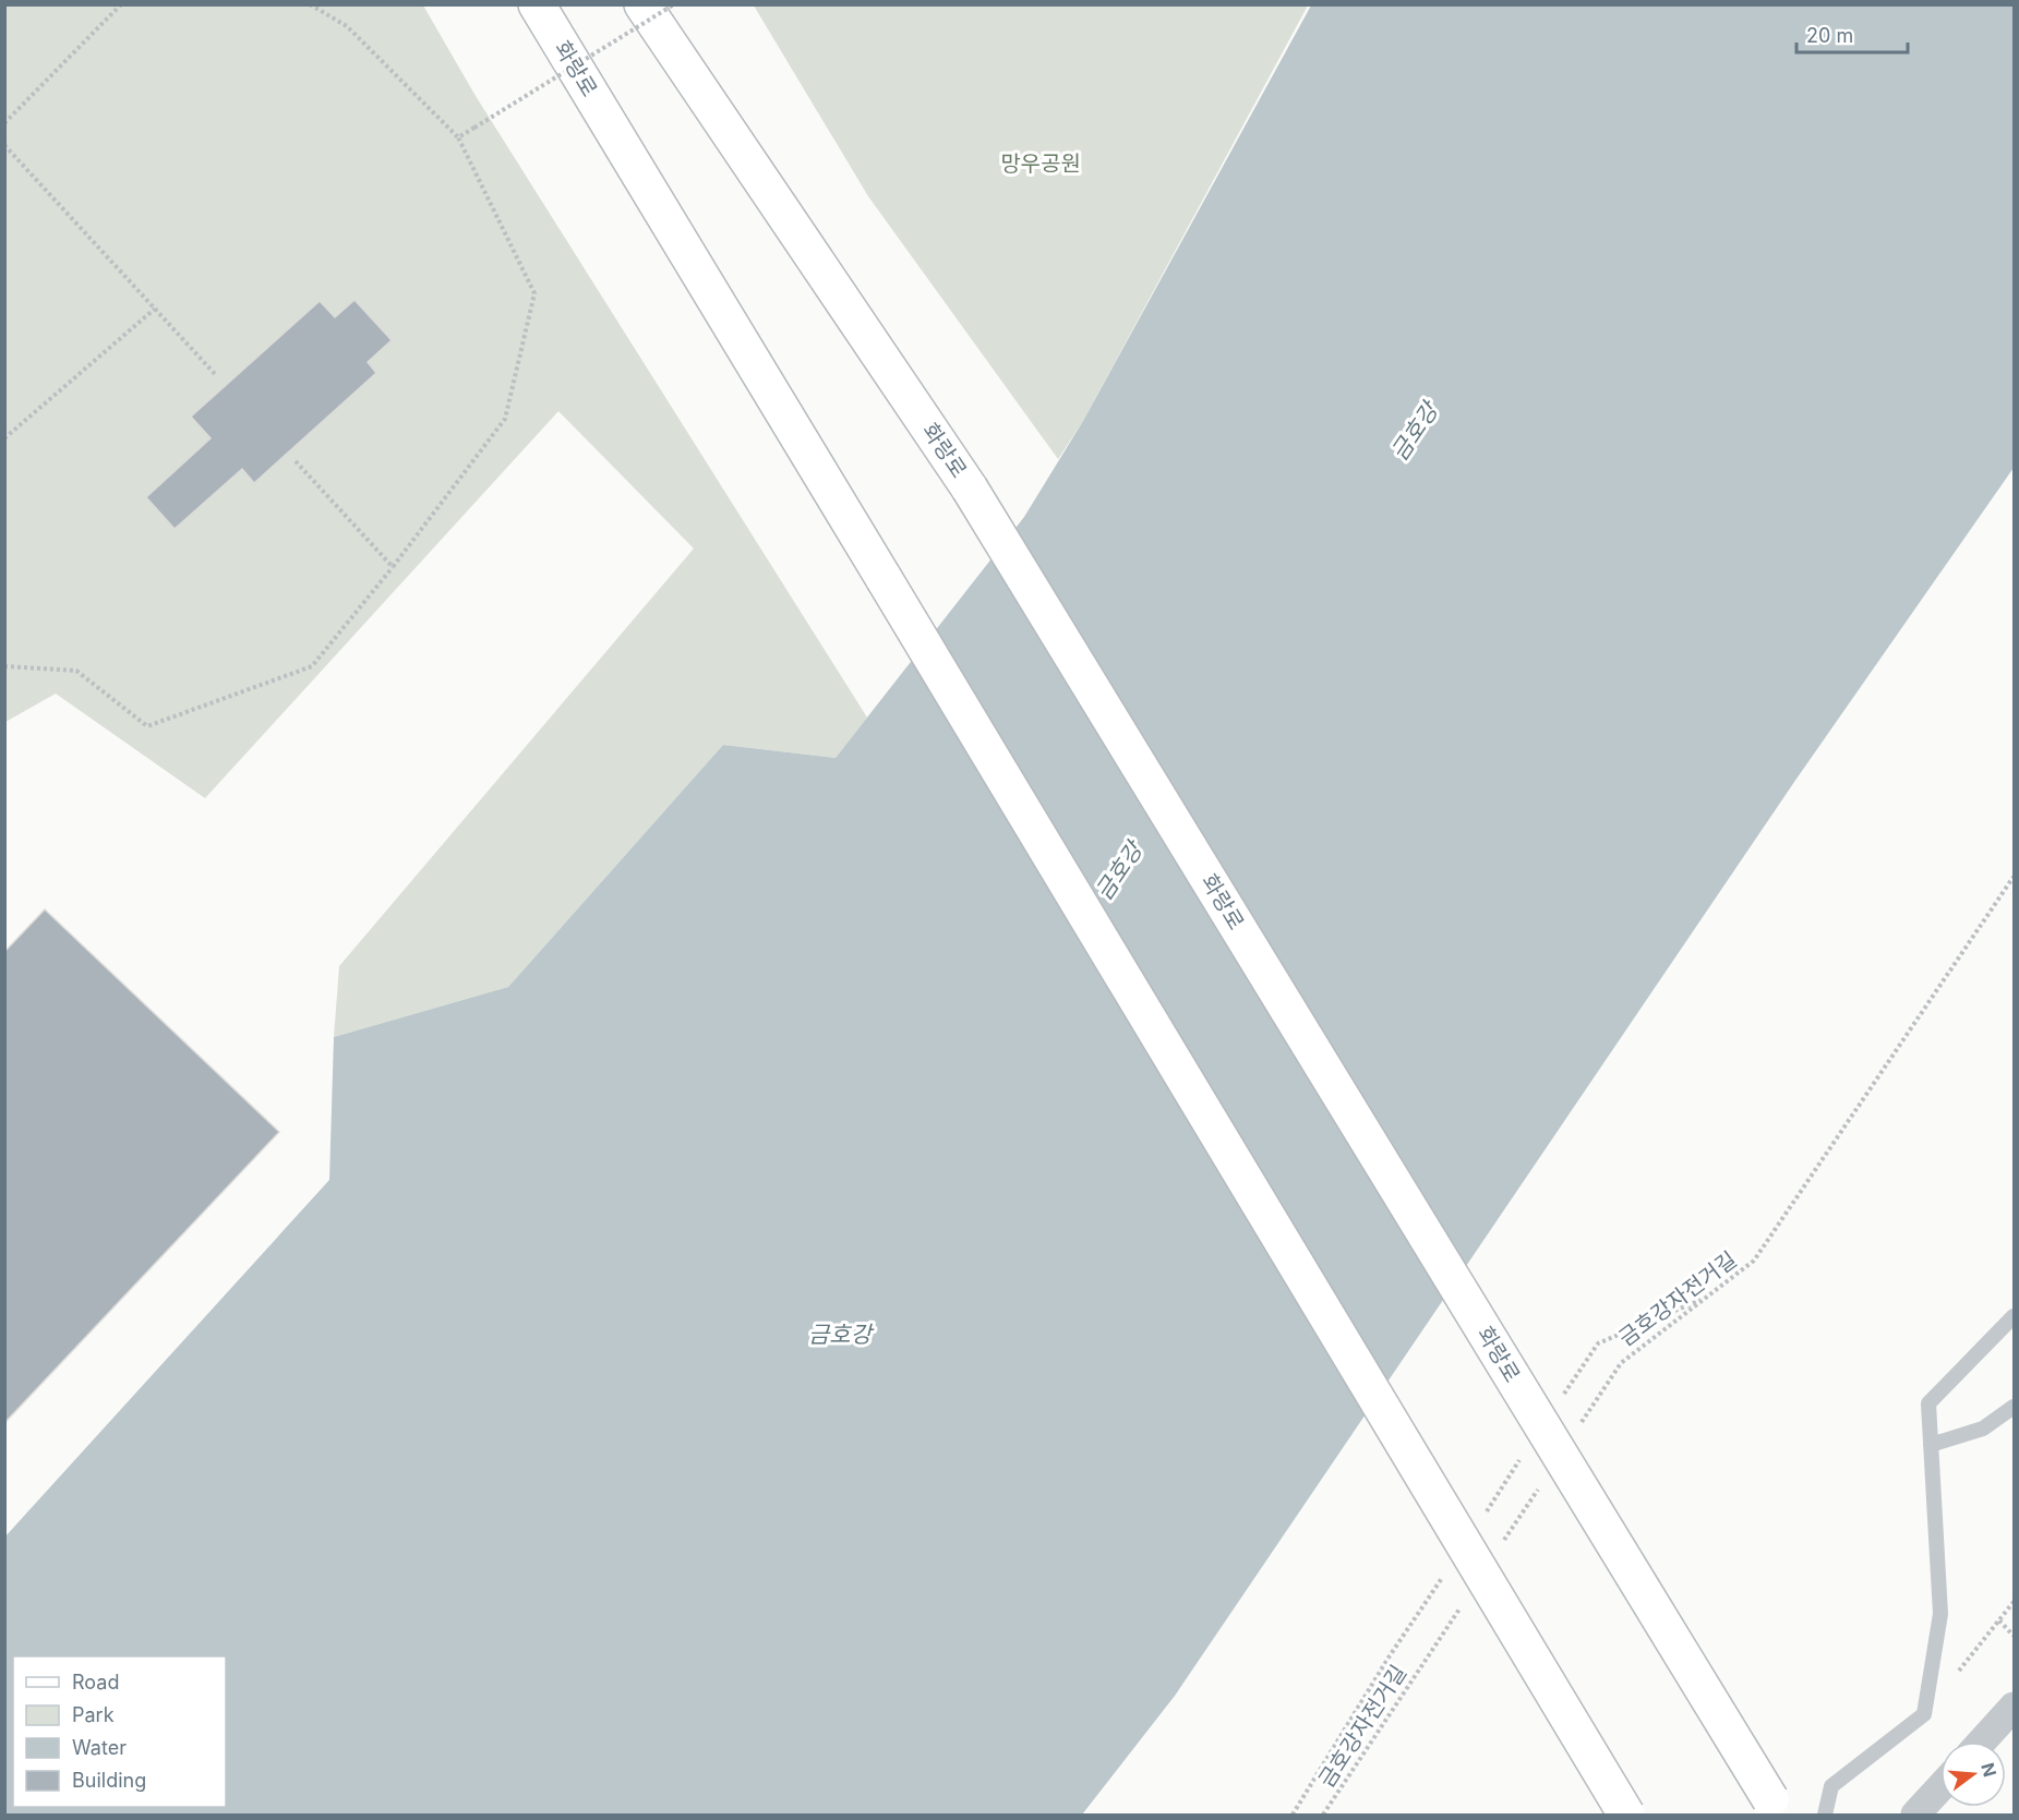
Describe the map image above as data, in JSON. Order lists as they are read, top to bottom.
{
  "streets": {
    "main road": ["화랑로"],
    "path": ["금호강자전거길"]
  },
  "water": ["금호강"],
  "parks": ["망우공원"],
  "legend": [
    "Road",
    "Park",
    "Water",
    "Building"
  ],
  "scale_bar": "20 m",
  "north": "right"
}
